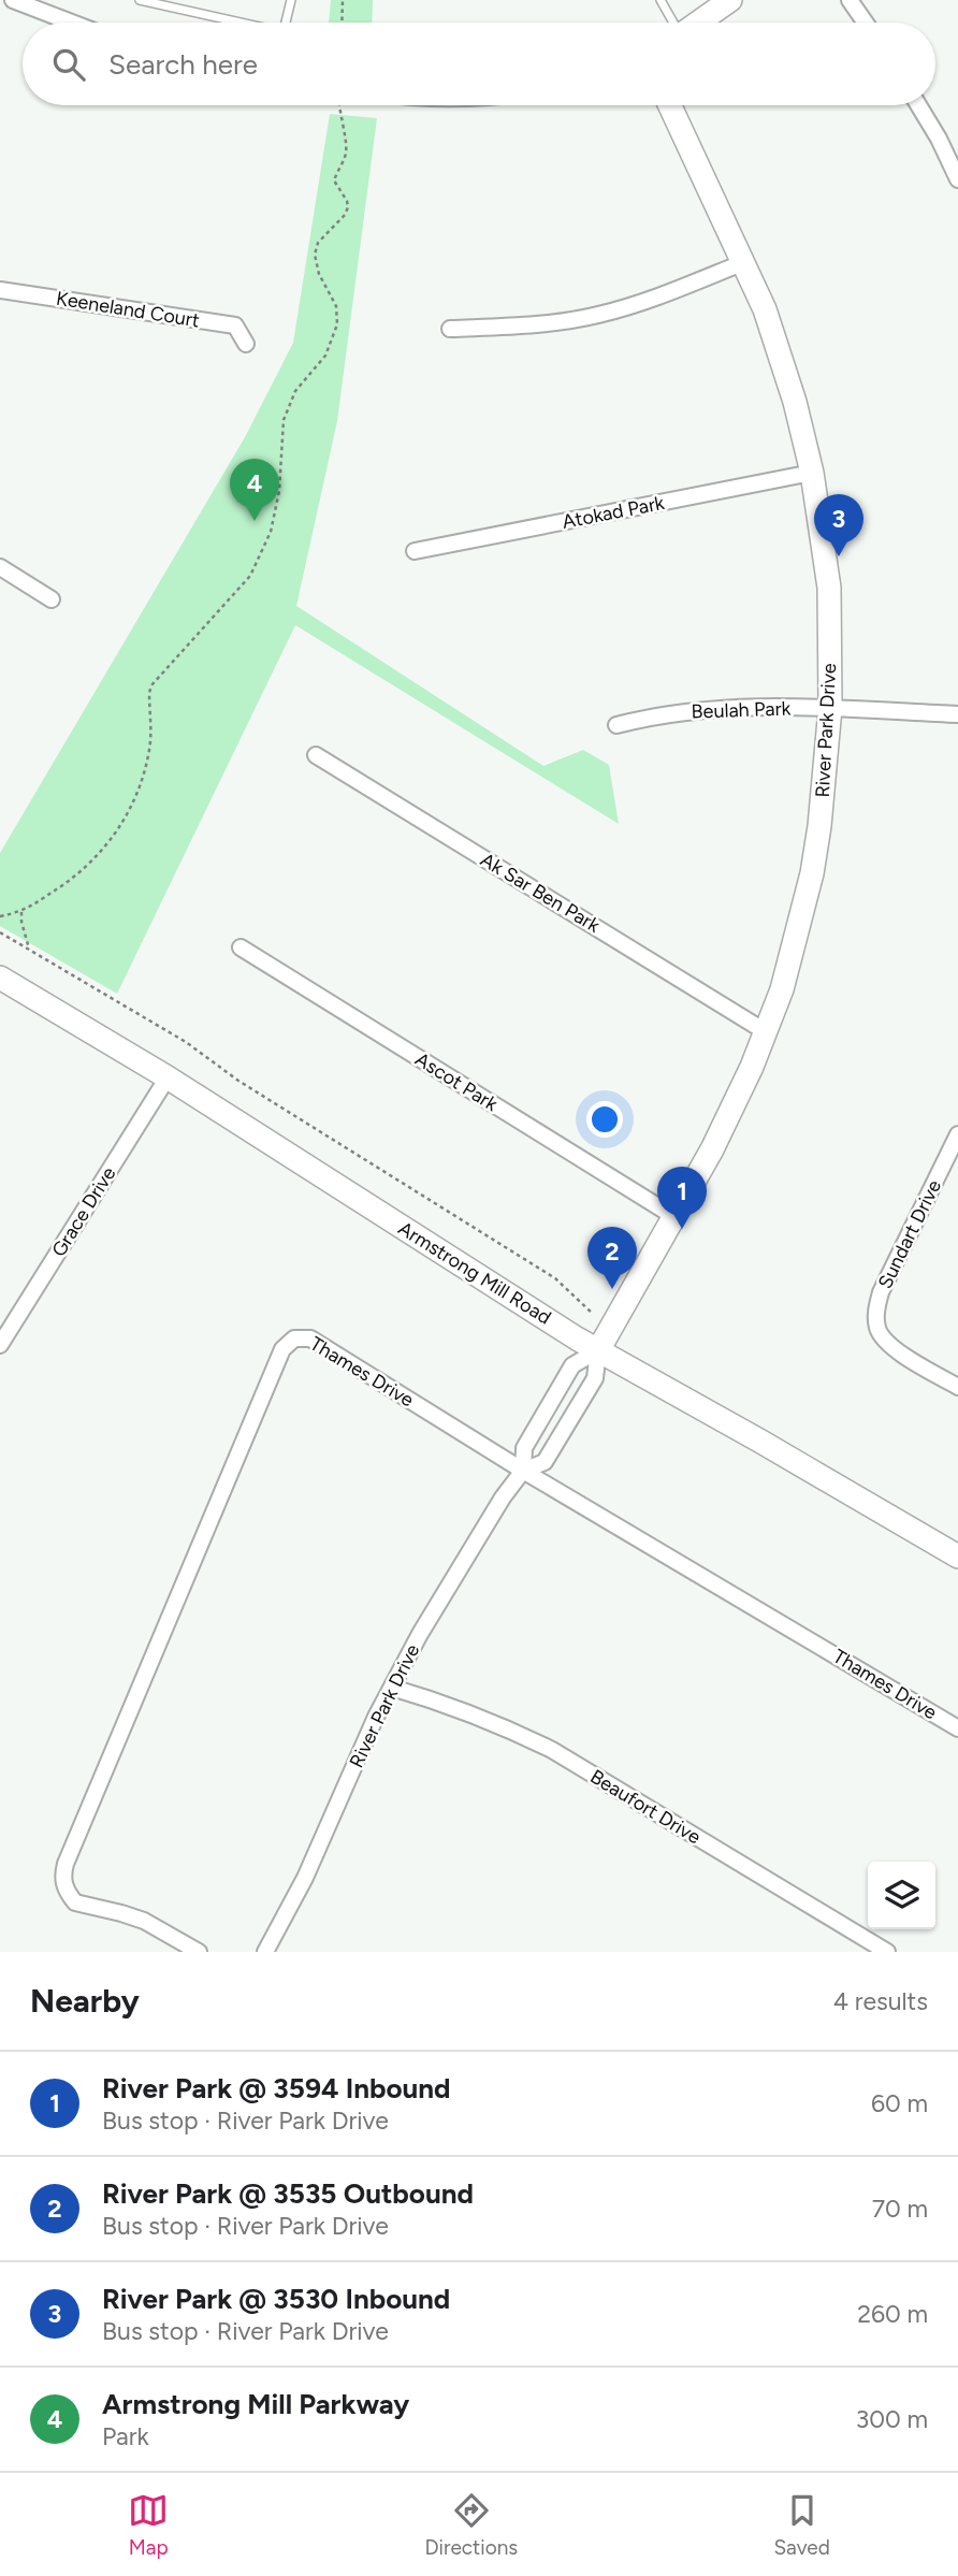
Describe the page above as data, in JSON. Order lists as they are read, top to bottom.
{
  "streets": {
    "street": [
      "Keeneland Court",
      "Atokad Park",
      "Beulah Park",
      "River Park Drive",
      "Ak Sar Ben Park",
      "Ascot Park",
      "Grace Drive",
      "Sundart Drive",
      "Armstrong Mill Road",
      "Thames Drive",
      "Beaufort Drive"
    ]
  },
  "crossings": [
    ["Atokad Park", "River Park Drive"],
    ["Beulah Park", "River Park Drive"],
    ["River Park Drive", "Ak Sar Ben Park"],
    ["River Park Drive", "Ascot Park"],
    ["River Park Drive", "Armstrong Mill Road"],
    ["River Park Drive", "Thames Drive"],
    ["River Park Drive", "Beaufort Drive"],
    ["Grace Drive", "Armstrong Mill Road"]
  ],
  "page": {
    "search": "Search here",
    "pins": [
      "4",
      "3",
      "1",
      "2"
    ],
    "heading": ["Nearby", "4 results"],
    "list": [
      {
        "mark": "1",
        "name": "River Park @ 3594 Inbound",
        "note": "Bus stop · River Park Drive",
        "value": "60 m"
      },
      {
        "mark": "2",
        "name": "River Park @ 3535 Outbound",
        "note": "Bus stop · River Park Drive",
        "value": "70 m"
      },
      {
        "mark": "3",
        "name": "River Park @ 3530 Inbound",
        "note": "Bus stop · River Park Drive",
        "value": "260 m"
      },
      {
        "mark": "4",
        "name": "Armstrong Mill Parkway",
        "note": "Park",
        "value": "300 m"
      }
    ],
    "nav": ["Map", "Directions", "Saved"]
  }
}
